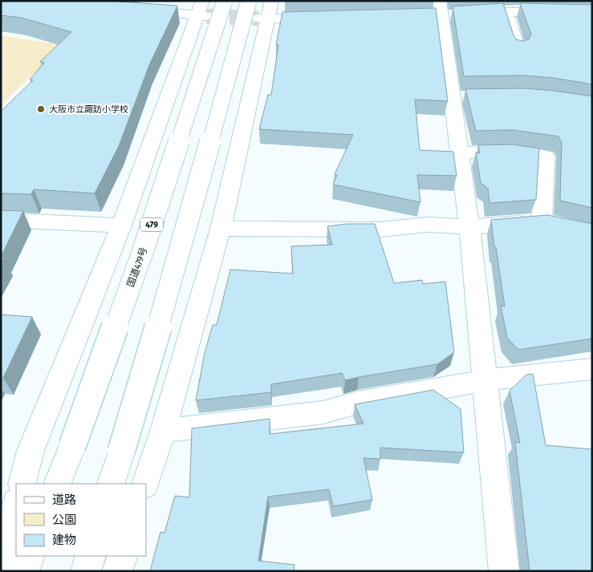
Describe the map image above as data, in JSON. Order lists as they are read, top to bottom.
{
  "streets": {
    "main road": ["479", "国道479号"]
  },
  "places": ["大阪市立諏訪小学校"],
  "legend": ["道路", "公園", "建物"]
}
